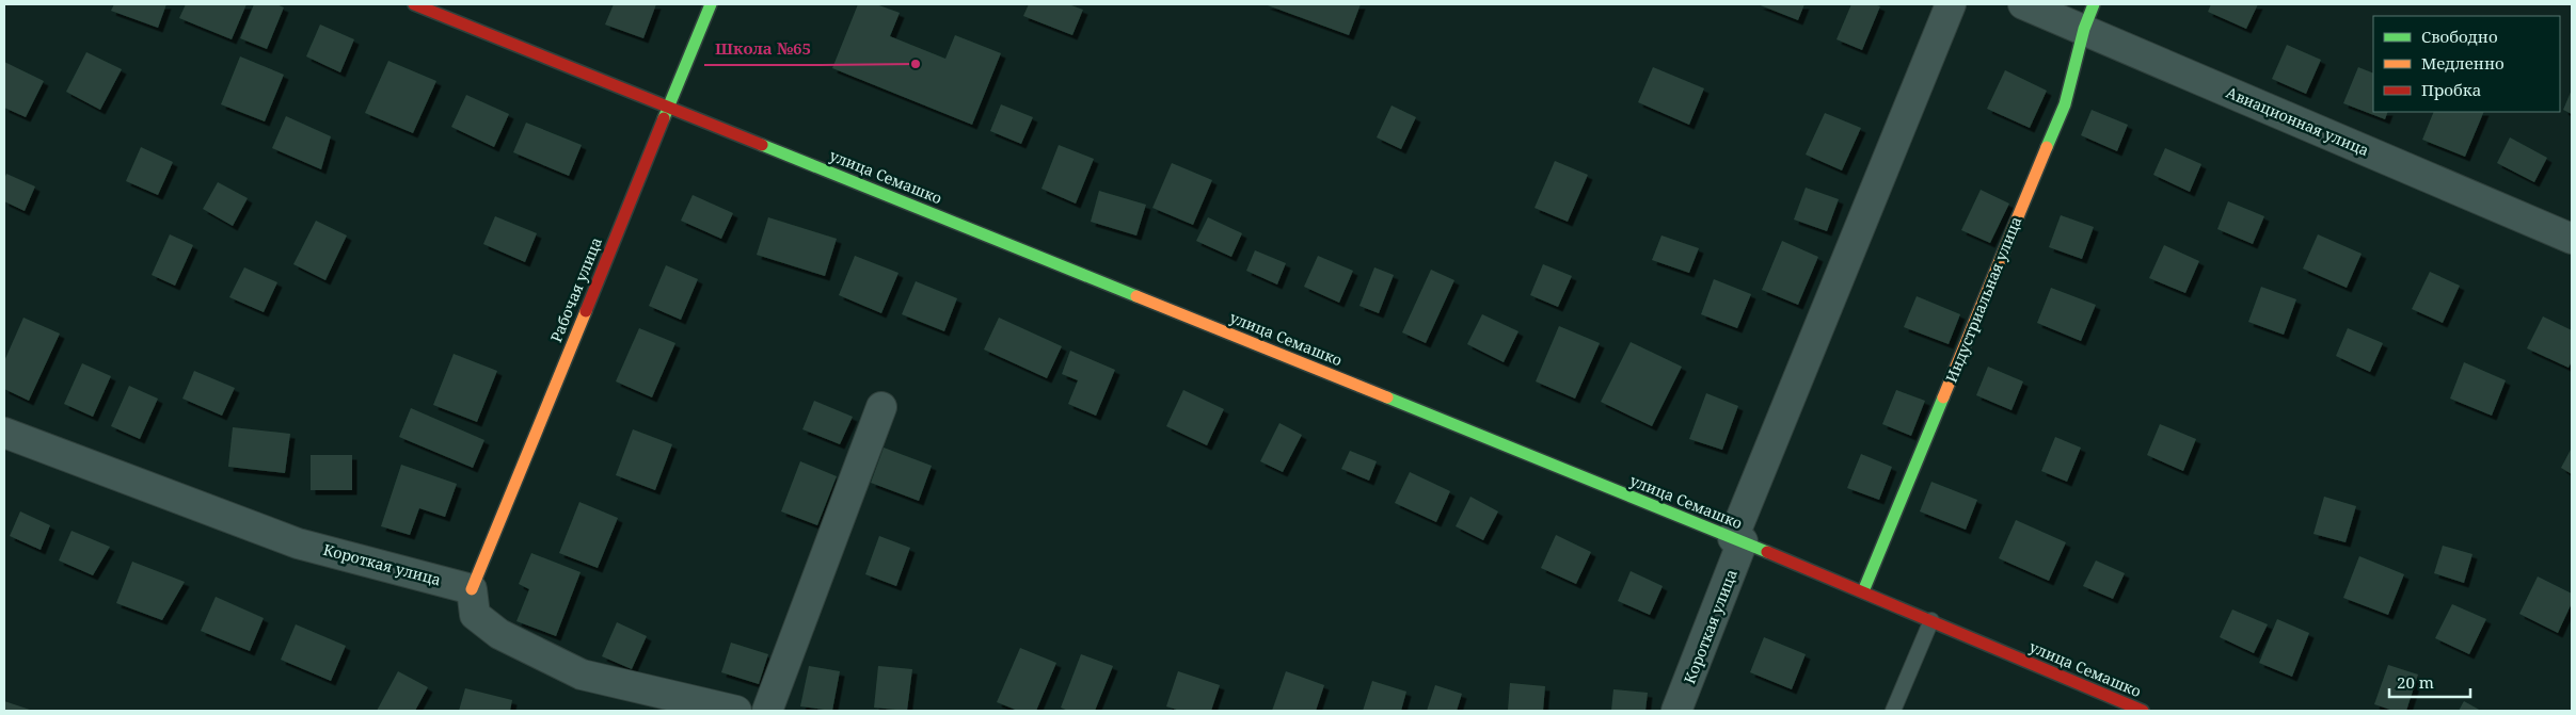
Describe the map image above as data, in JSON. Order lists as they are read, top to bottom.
{
  "streets": {
    "main road": ["улица Семашко", "Рабочая улица", "Индустриальная улица"],
    "street": ["Авиационная улица", "Короткая улица"]
  },
  "crossings": [
    ["Авиационная улица", "Индустриальная улица"],
    ["улица Семашко", "Рабочая улица"],
    ["улица Семашко", "Индустриальная улица"],
    ["улица Семашко", "Короткая улица"],
    ["Рабочая улица", "Короткая улица"]
  ],
  "places": ["Школа №65"],
  "legend": ["Свободно", "Медленно", "Пробка"],
  "scale_bar": "20 m"
}
